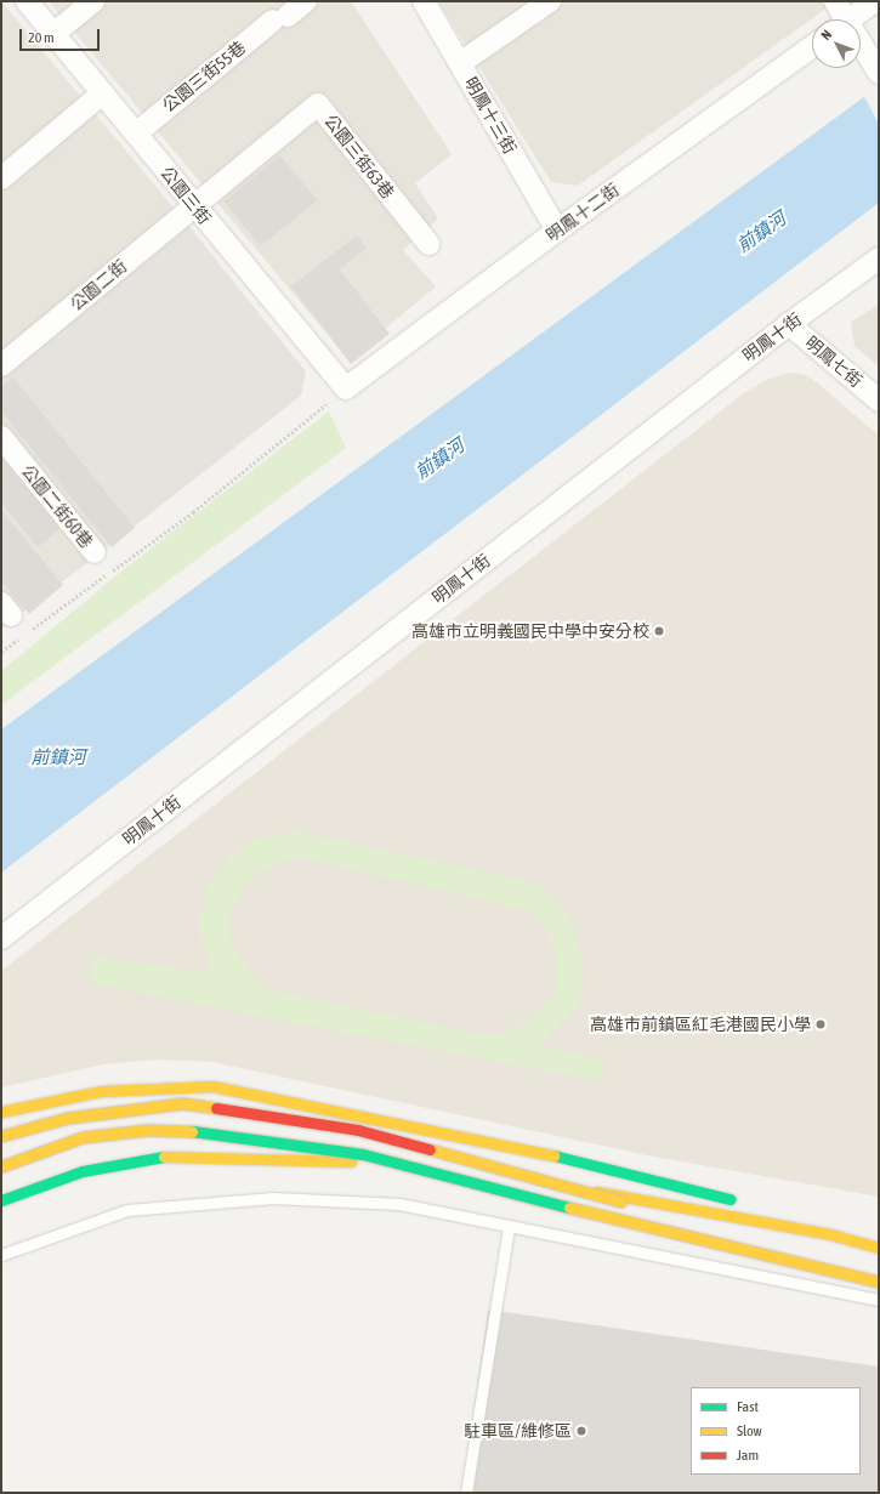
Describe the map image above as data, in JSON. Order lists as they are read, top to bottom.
{
  "streets": {
    "street": [
      "公園三街55巷",
      "明鳳十三街",
      "公園三街63巷",
      "公園三街",
      "明鳳十二街",
      "公園二街",
      "明鳳十街",
      "明鳳七街",
      "公園二街60巷"
    ]
  },
  "crossings": [
    ["公園三街55巷", "公園三街"],
    ["明鳳十三街", "明鳳十二街"],
    ["公園三街63巷", "公園三街"],
    ["公園三街63巷", "公園二街"],
    ["公園三街", "明鳳十二街"],
    ["公園三街", "公園二街"],
    ["明鳳十街", "明鳳七街"]
  ],
  "water": ["前鎮河"],
  "places": ["高雄市立明義國民中學中安分校", "高雄市前鎮區紅毛港國民小學", "駐車區/維修區"],
  "legend": ["Fast", "Slow", "Jam"],
  "scale_bar": "20 m",
  "north": "top left"
}
